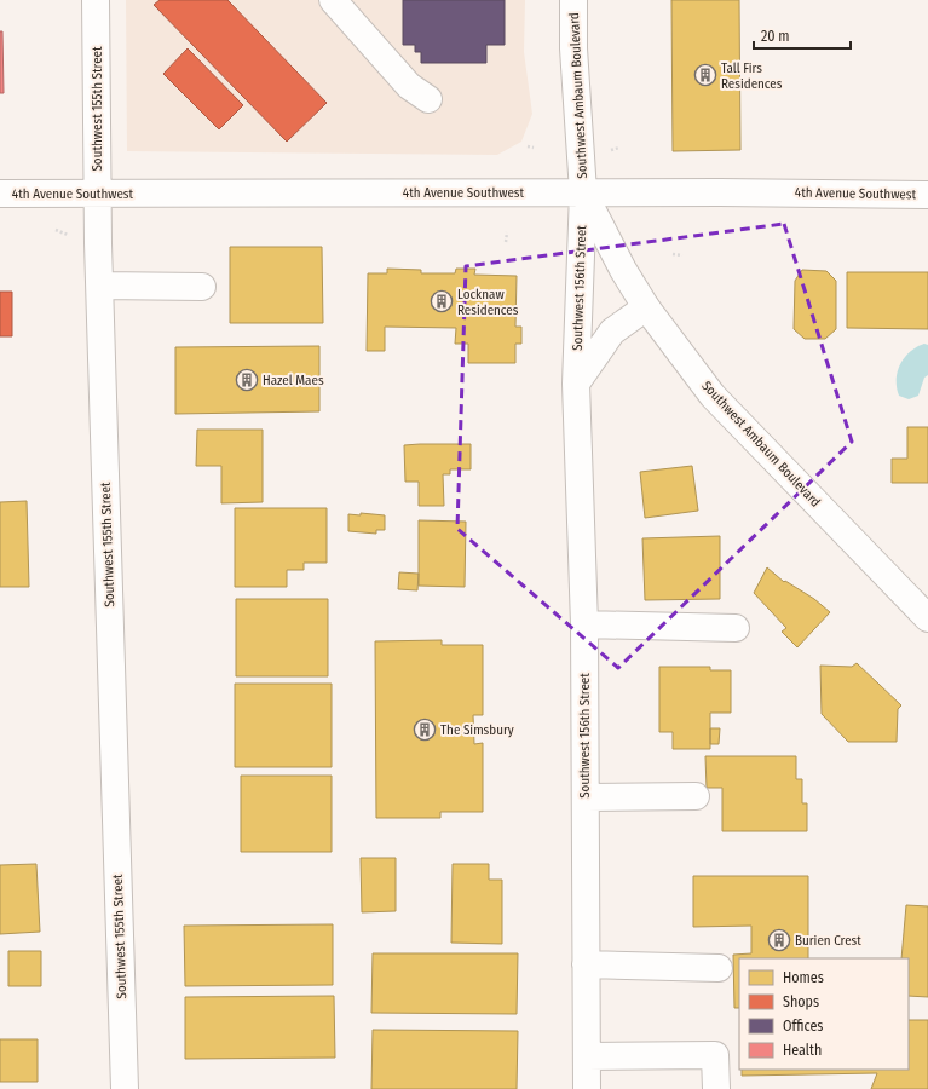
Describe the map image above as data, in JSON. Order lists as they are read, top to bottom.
{
  "streets": {
    "street": [
      "Southwest Ambaum Boulevard",
      "Southwest 155th Street",
      "4th Avenue Southwest",
      "Southwest 156th Street"
    ]
  },
  "crossings": [
    ["Southwest Ambaum Boulevard", "4th Avenue Southwest"],
    ["Southwest Ambaum Boulevard", "Southwest 156th Street"],
    ["Southwest 155th Street", "4th Avenue Southwest"],
    ["4th Avenue Southwest", "Southwest 156th Street"]
  ],
  "places": {
    "building": [
      "Tall Firs Residences",
      "Locknaw Residences",
      "Hazel Maes",
      "The Simsbury",
      "Burien Crest"
    ]
  },
  "legend": [
    "Homes",
    "Shops",
    "Offices",
    "Health"
  ],
  "scale_bar": "20 m"
}
